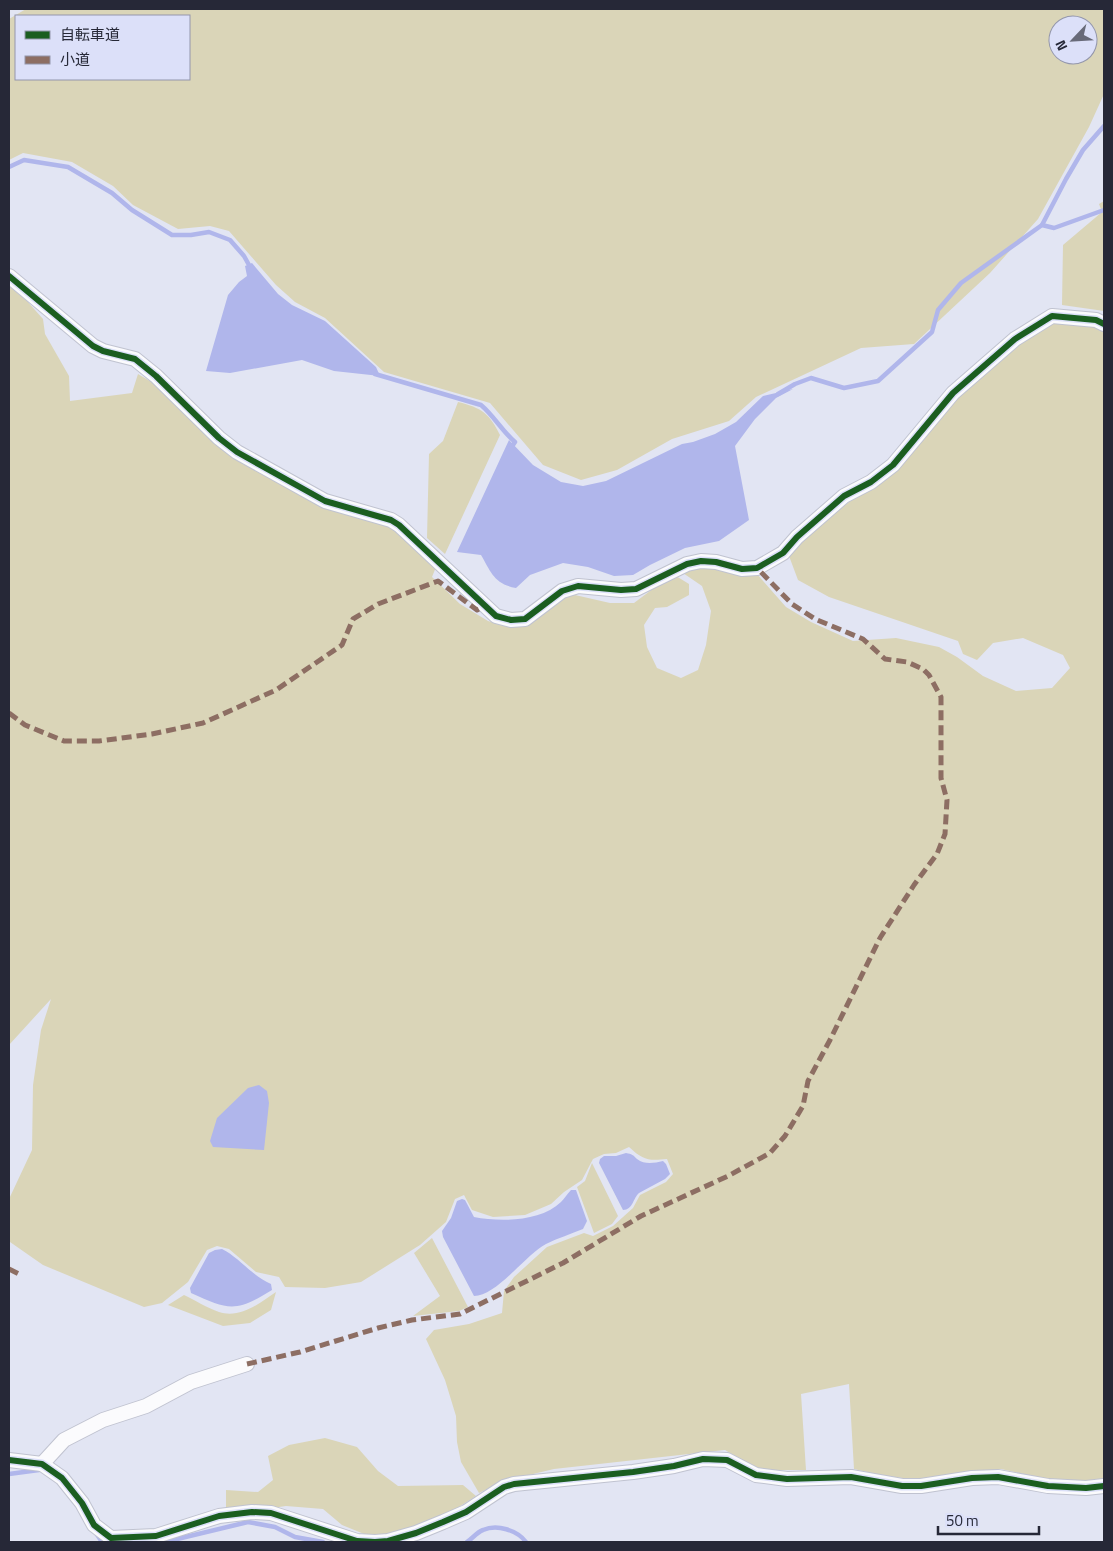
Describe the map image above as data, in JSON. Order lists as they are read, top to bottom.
{
  "legend": ["自転車道", "小道"],
  "scale_bar": "50 m",
  "north": "bottom left"
}
